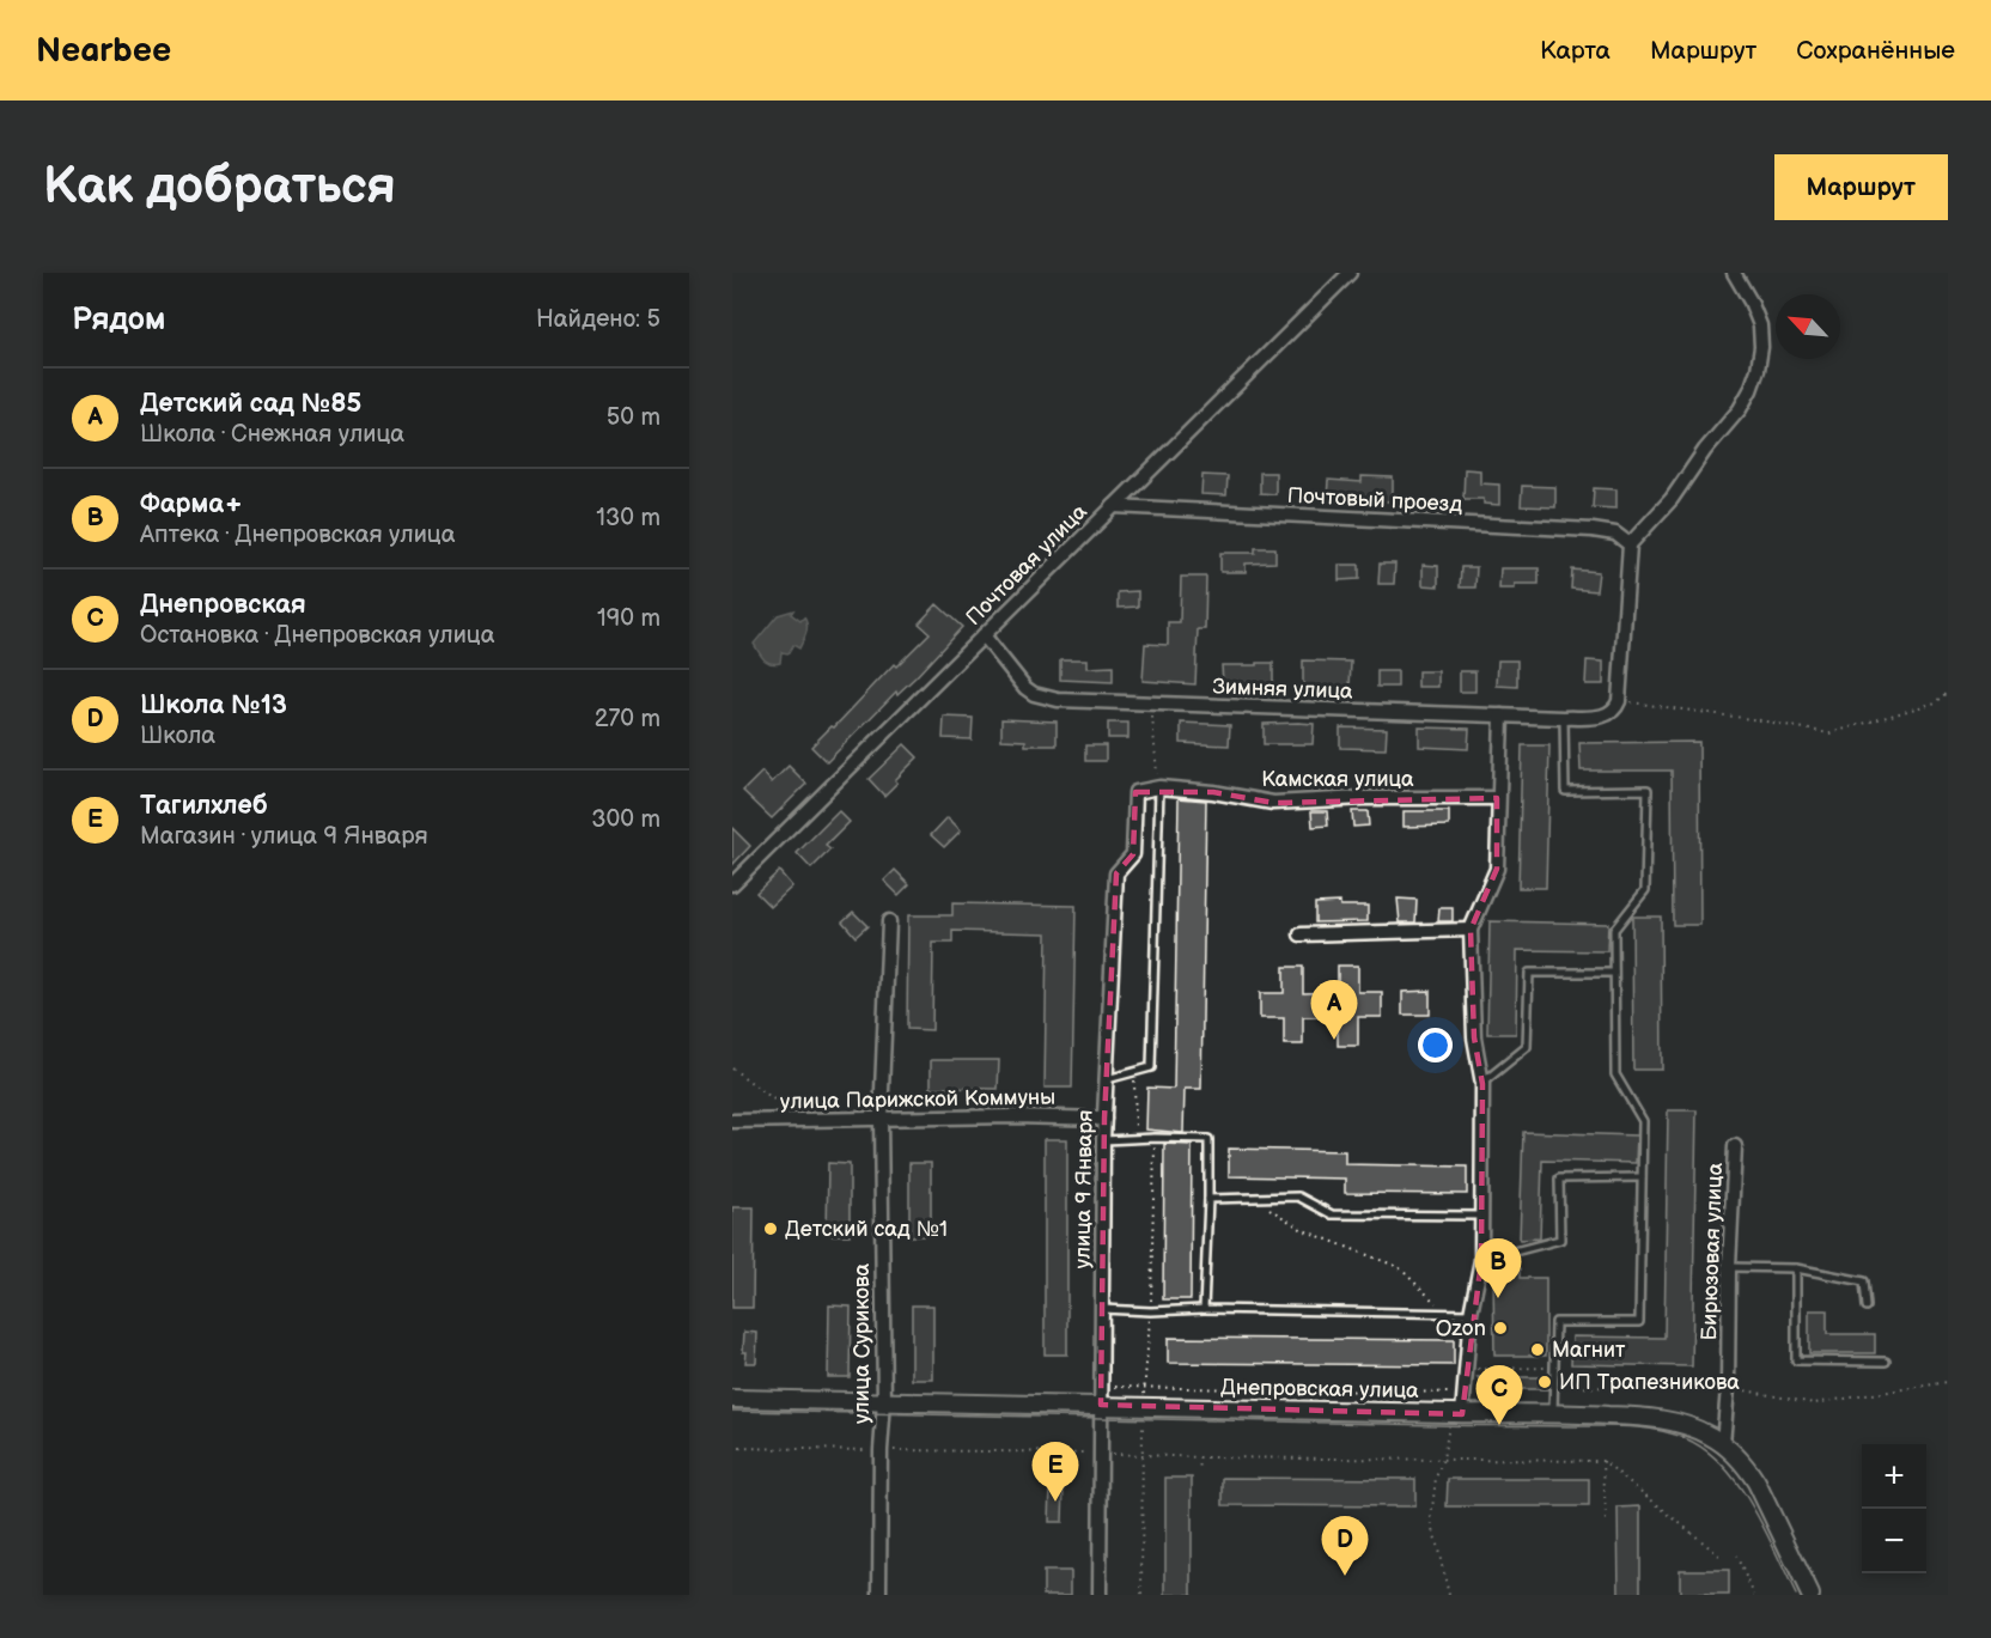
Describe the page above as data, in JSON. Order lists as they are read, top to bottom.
{
  "streets": {
    "street": [
      "Почтовый проезд",
      "Почтовая улица",
      "Зимняя улица",
      "Камская улица",
      "улица Парижской Коммуны",
      "улица 9 Января",
      "Бирюзовая улица",
      "улица Сурикова",
      "Днепровская улица"
    ]
  },
  "crossings": [
    ["Почтовый проезд", "Почтовая улица"],
    ["Почтовая улица", "Зимняя улица"],
    ["Камская улица", "улица 9 Января"],
    ["улица Парижской Коммуны", "улица 9 Января"],
    ["улица Парижской Коммуны", "улица Сурикова"],
    ["улица 9 Января", "Днепровская улица"],
    ["Бирюзовая улица", "Днепровская улица"],
    ["улица Сурикова", "Днепровская улица"]
  ],
  "places": [
    "Детский сад №1",
    "Ozon",
    "Магнит",
    "ИП Трапезникова"
  ],
  "north": "top left",
  "page": {
    "header": "Nearbee",
    "nav": ["Карта", "Маршрут", "Сохранённые"],
    "buttons": "Маршрут",
    "title": "Как добраться",
    "heading": ["Рядом", "Найдено: 5"],
    "list": [
      {
        "mark": "A",
        "name": "Детский сад №85",
        "note": "Школа · Снежная улица",
        "value": "50 m"
      },
      {
        "mark": "B",
        "name": "Фарма+",
        "note": "Аптека · Днепровская улица",
        "value": "130 m"
      },
      {
        "mark": "C",
        "name": "Днепровская",
        "note": "Остановка · Днепровская улица",
        "value": "190 m"
      },
      {
        "mark": "D",
        "name": "Школа №13",
        "note": "Школа",
        "value": "270 m"
      },
      {
        "mark": "E",
        "name": "Тагилхлеб",
        "note": "Магазин · улица 9 Января",
        "value": "300 m"
      }
    ],
    "pins": [
      "A",
      "B",
      "C",
      "E",
      "D"
    ],
    "map_buttons": ["+", "−"]
  }
}
